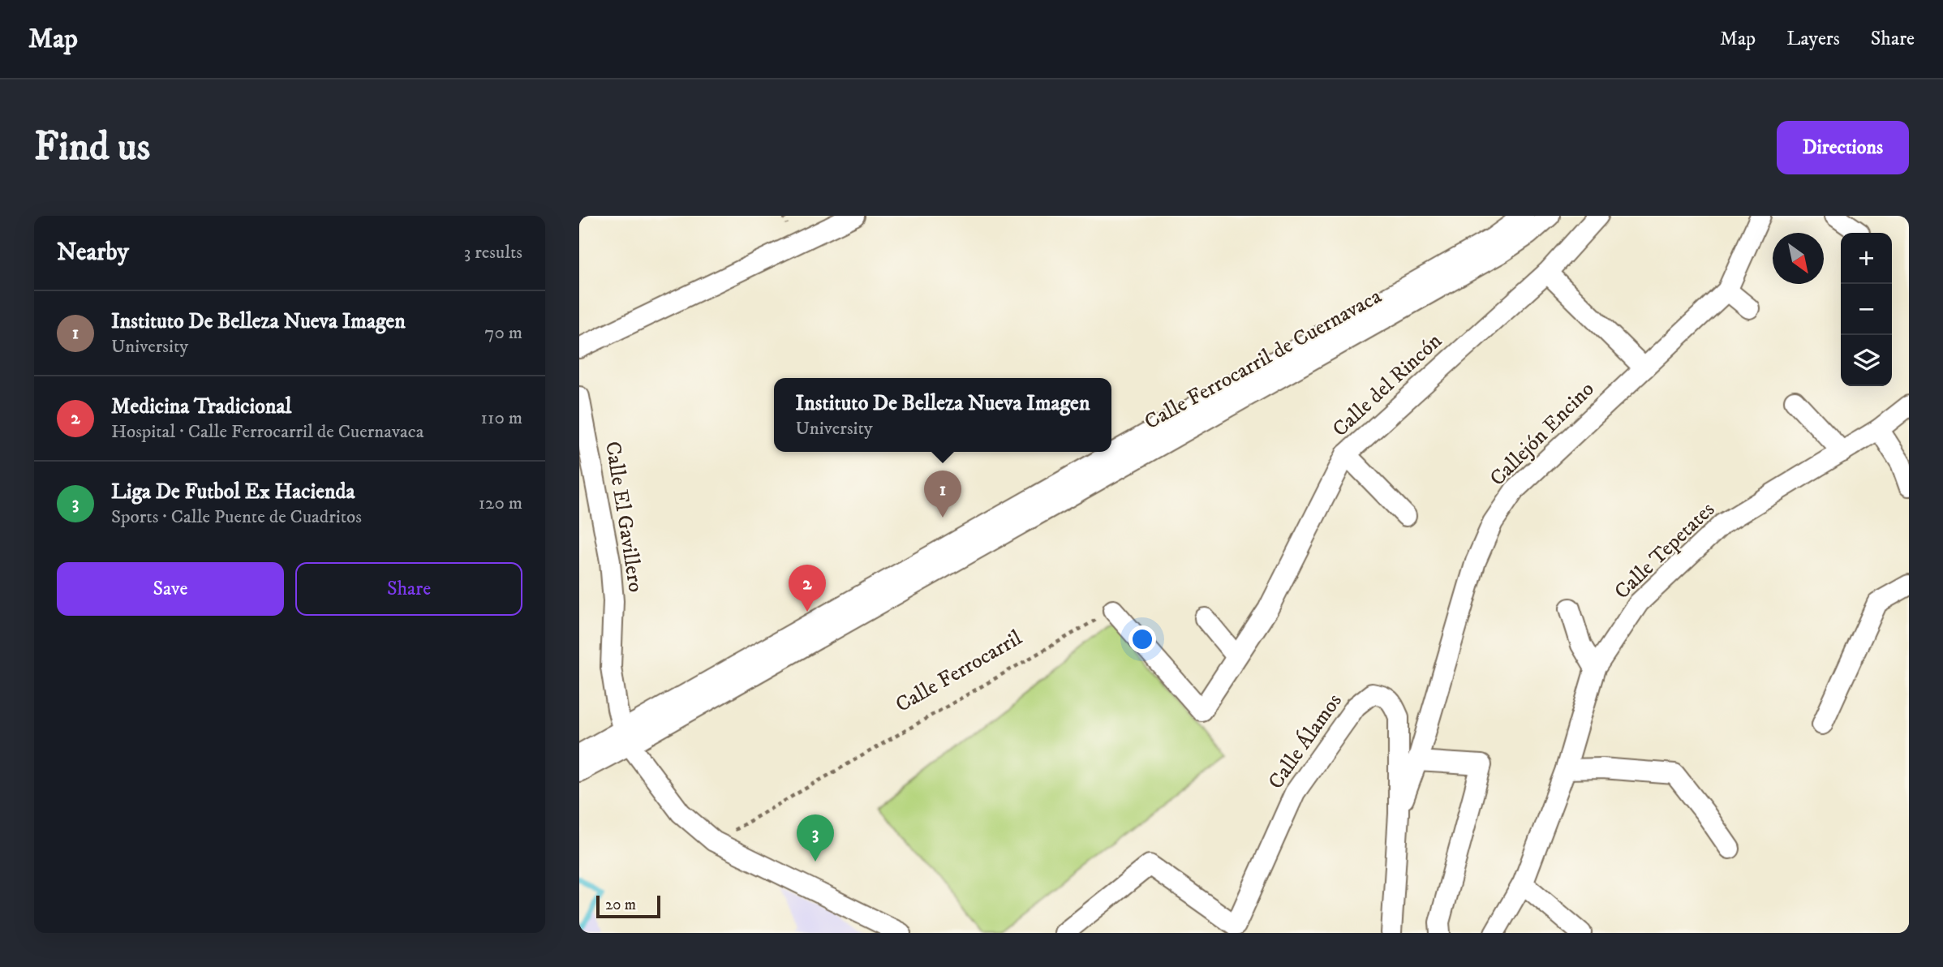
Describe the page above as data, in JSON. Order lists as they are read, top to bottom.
{
  "streets": {
    "street": [
      "Calle Ferrocarril de Cuernavaca",
      "Calle del Rincón",
      "Callejón Encino",
      "Calle El Gavillero",
      "Calle Tepetates",
      "Calle Álamos"
    ],
    "path": ["Calle Ferrocarril"]
  },
  "crossings": [
    ["Calle Ferrocarril de Cuernavaca", "Calle El Gavillero"],
    ["Calle del Rincón", "Calle Ferrocarril"],
    ["Callejón Encino", "Calle Álamos"]
  ],
  "scale_bar": "20 m",
  "north": "bottom right",
  "page": {
    "header": "Map",
    "nav": ["Map", "Layers", "Share"],
    "buttons": [
      "Directions",
      ["Save", "Share"]
    ],
    "title": "Find us",
    "heading": ["Nearby", "3 results"],
    "map_buttons": ["+", "−"],
    "list": [
      {
        "mark": "1",
        "name": "Instituto De Belleza Nueva Imagen",
        "note": "University",
        "value": "70 m"
      },
      {
        "mark": "2",
        "name": "Medicina Tradicional",
        "note": "Hospital · Calle Ferrocarril de Cuernavaca",
        "value": "110 m"
      },
      {
        "mark": "3",
        "name": "Liga De Futbol Ex Hacienda",
        "note": "Sports · Calle Puente de Cuadritos",
        "value": "120 m"
      }
    ],
    "popup": ["Instituto De Belleza Nueva Imagen", "University"],
    "pins": ["1", "2", "3"],
    "scale": "20 m"
  }
}
